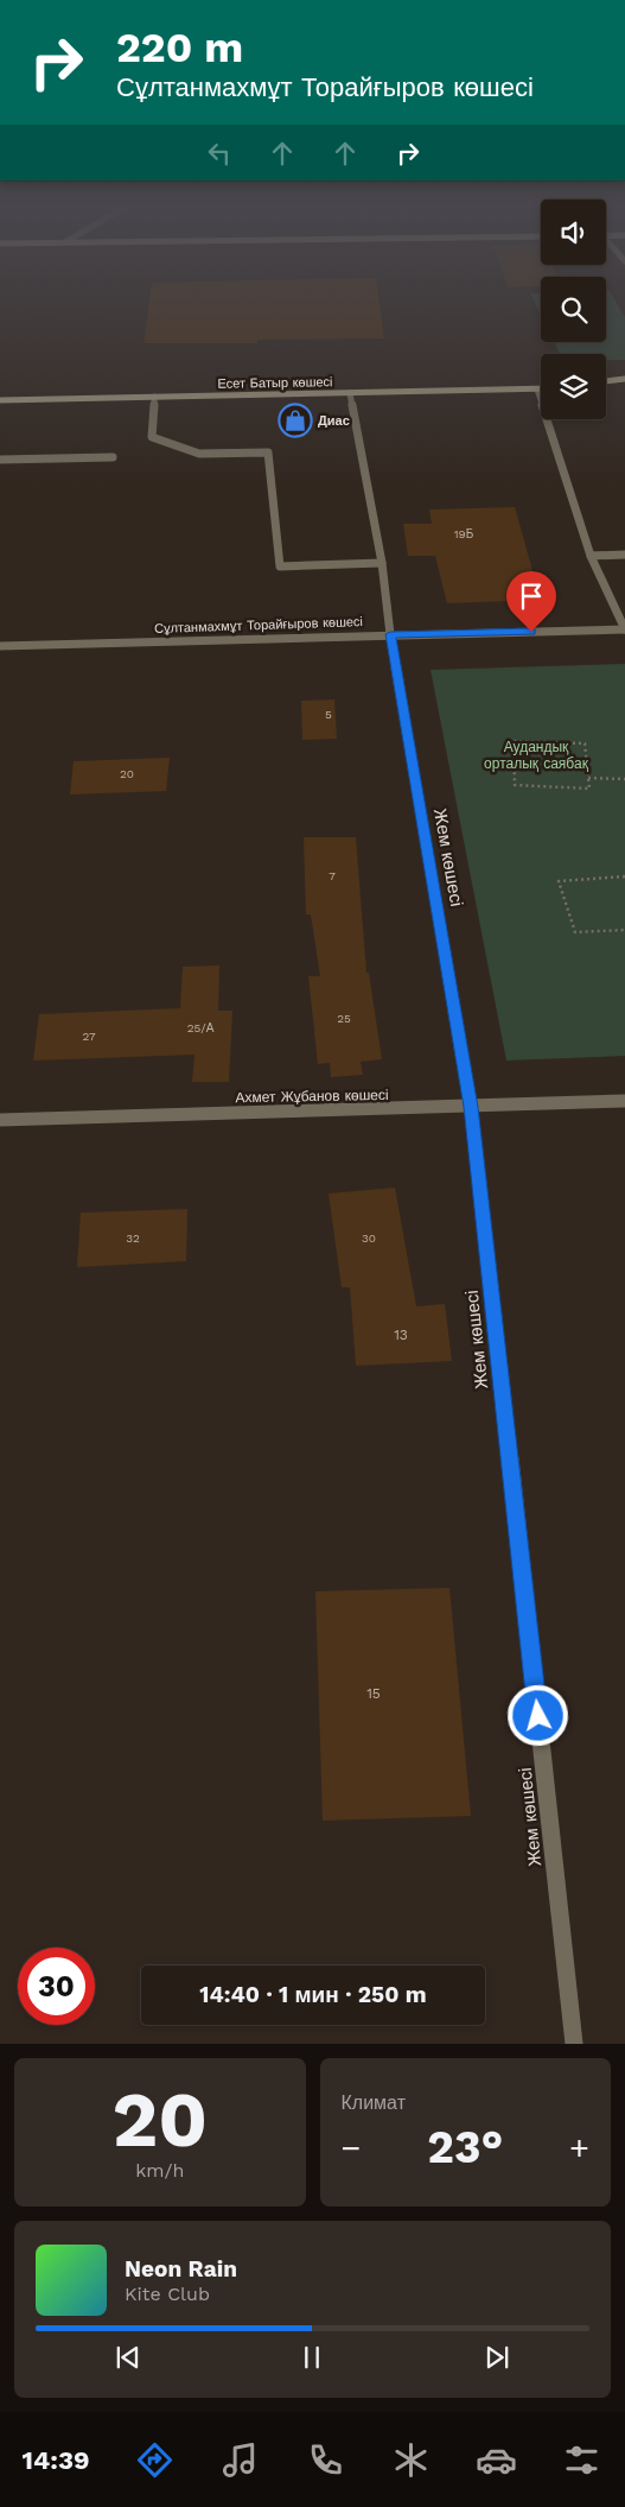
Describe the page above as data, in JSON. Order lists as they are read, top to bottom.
{
  "streets": {
    "street": [
      "Есет Батыр көшесі",
      "Сұлтанмахмұт Торайғыров көшесі",
      "Жем көшесі",
      "Ахмет Жұбанов көшесі"
    ]
  },
  "crossings": [
    ["Есет Батыр көшесі", "Жем көшесі"],
    ["Сұлтанмахмұт Торайғыров көшесі", "Жем көшесі"],
    ["Жем көшесі", "Ахмет Жұбанов көшесі"]
  ],
  "parks": ["Аудандық орталық саябақ"],
  "places": {
    "shop": ["Диас"]
  },
  "house_numbers": [
    "19Б",
    "5",
    "20",
    "7",
    "25",
    "25/А",
    "27",
    "32",
    "30",
    "13",
    "15"
  ],
  "page": {
    "turn": ["220 m", "Сұлтанмахмұт Торайғыров көшесі"],
    "limit": "30",
    "trip": "14:40 · 1 мин · 250 m",
    "tile": [
      ["20", "km/h"],
      "Климат"
    ],
    "heat": ["−", "23°", "+"],
    "song": ["Neon Rain", "Kite Club"],
    "tabs": "14:39"
  }
}
